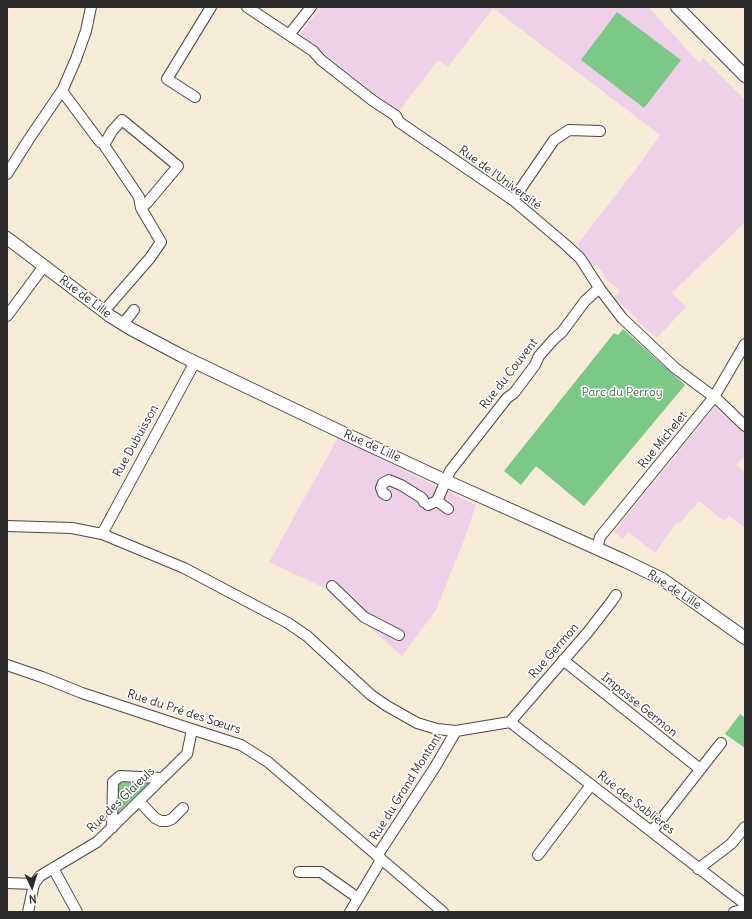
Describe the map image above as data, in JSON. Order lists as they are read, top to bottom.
{
  "streets": {
    "main road": ["Rue de Lille"],
    "street": [
      "Rue de l'Université",
      "Rue du Couvent",
      "Rue Michelet",
      "Rue Dubuisson",
      "Rue Germon",
      "Impasse Germon",
      "Rue du Pré des Sœurs",
      "Rue du Grand Montant",
      "Rue des Glaieuls",
      "Rue des Sablières"
    ]
  },
  "crossings": [
    ["Rue de l'Université", "Rue du Couvent"],
    ["Rue de l'Université", "Rue Michelet"],
    ["Rue de Lille", "Rue du Couvent"],
    ["Rue de Lille", "Rue Michelet"],
    ["Rue de Lille", "Rue Dubuisson"],
    ["Rue Germon", "Impasse Germon"],
    ["Rue Germon", "Rue des Sablières"],
    ["Rue du Pré des Sœurs", "Rue du Grand Montant"],
    ["Rue du Pré des Sœurs", "Rue des Glaieuls"]
  ],
  "parks": ["Parc du Perroy"],
  "north": "bottom"
}
